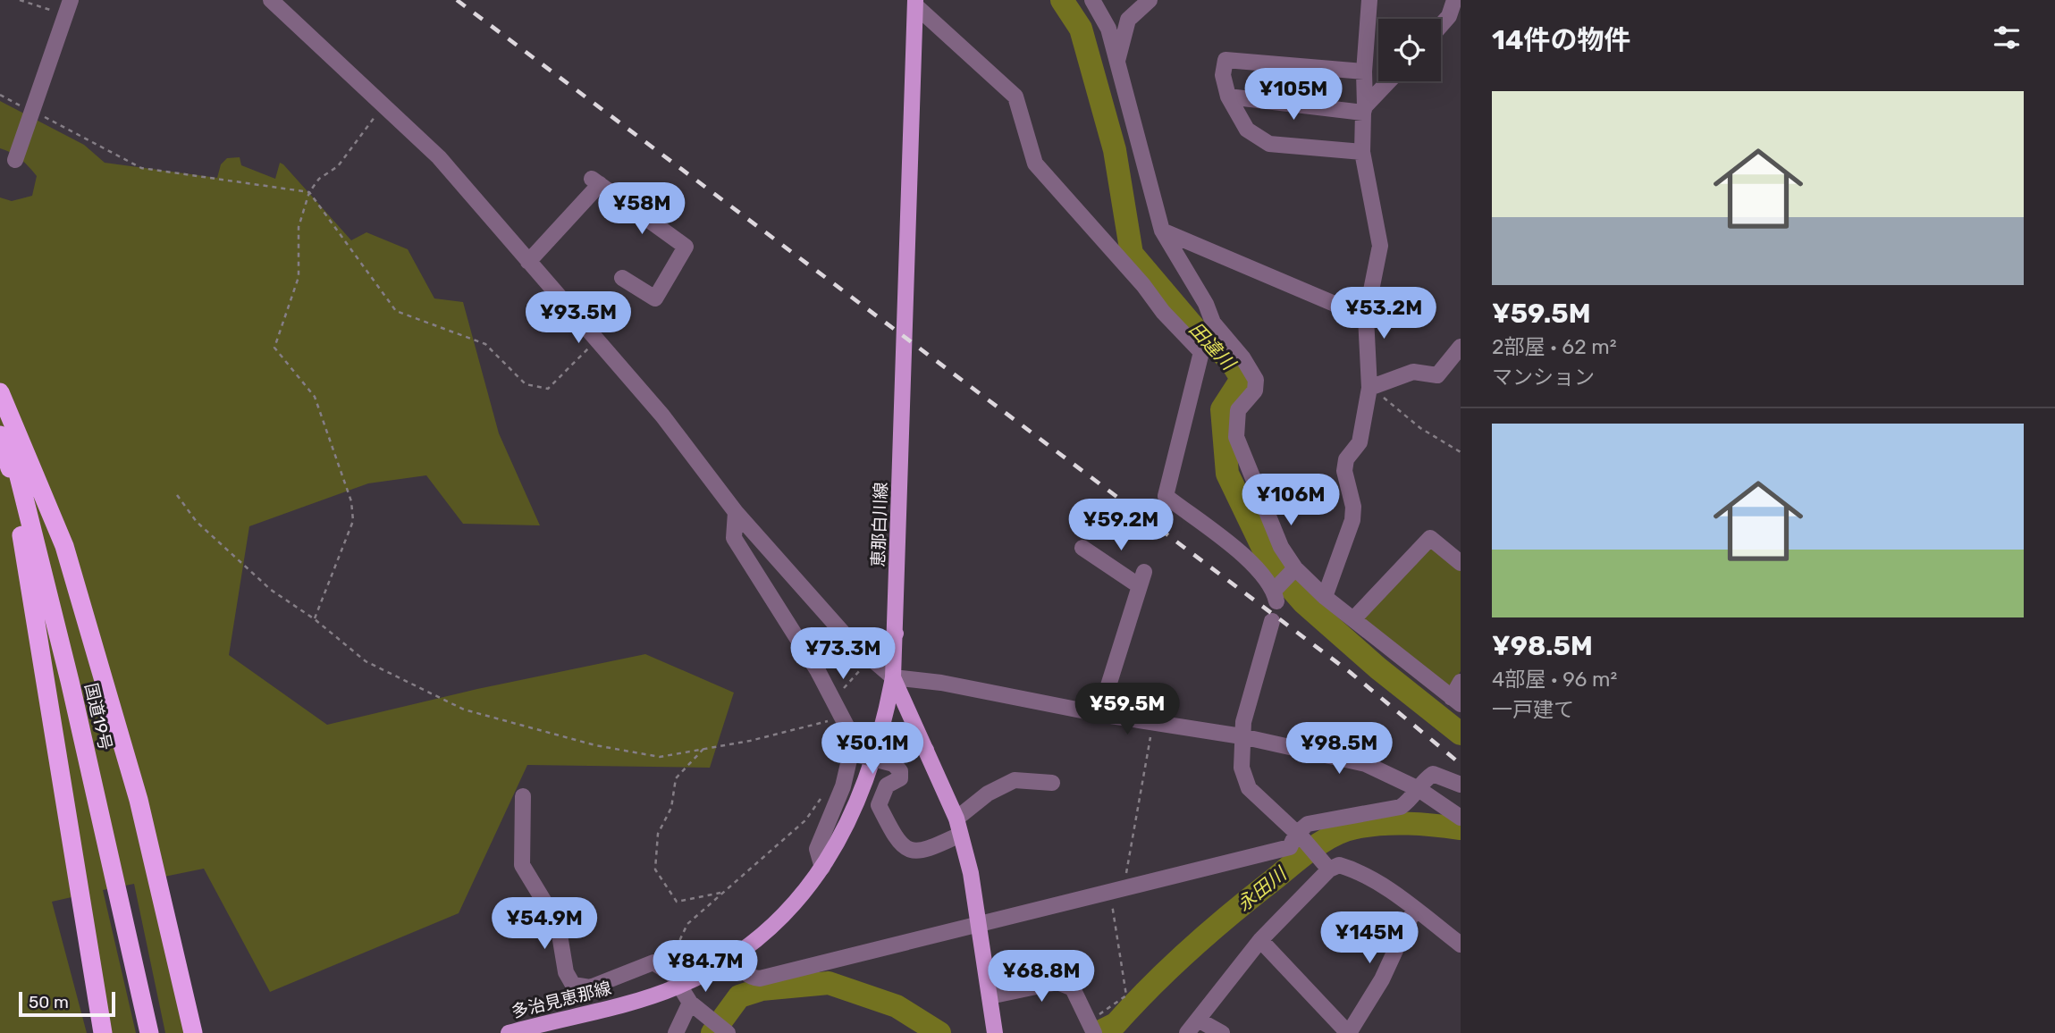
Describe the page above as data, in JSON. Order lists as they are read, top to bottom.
{
  "streets": {
    "highway": ["国道19号"],
    "main road": ["恵那白川線", "多治見恵那線"]
  },
  "crossings": [
    ["恵那白川線", "多治見恵那線"]
  ],
  "water": ["田違川", "永田川"],
  "scale_bar": "50 m",
  "page": {
    "heading": "14件の物件",
    "price": [
      "¥105M",
      "¥58M",
      "¥53.2M",
      "¥93.5M",
      "¥106M",
      "¥59.2M",
      "¥73.3M",
      "¥59.5M",
      "¥50.1M",
      "¥98.5M",
      "¥54.9M",
      "¥145M",
      "¥84.7M",
      "¥68.8M"
    ],
    "list": [
      {
        "name": "¥59.5M",
        "note": "2部屋 · 62 m² · マンション"
      },
      {
        "name": "¥98.5M",
        "note": "4部屋 · 96 m² · 一戸建て"
      }
    ],
    "scale": "50 m"
  }
}
